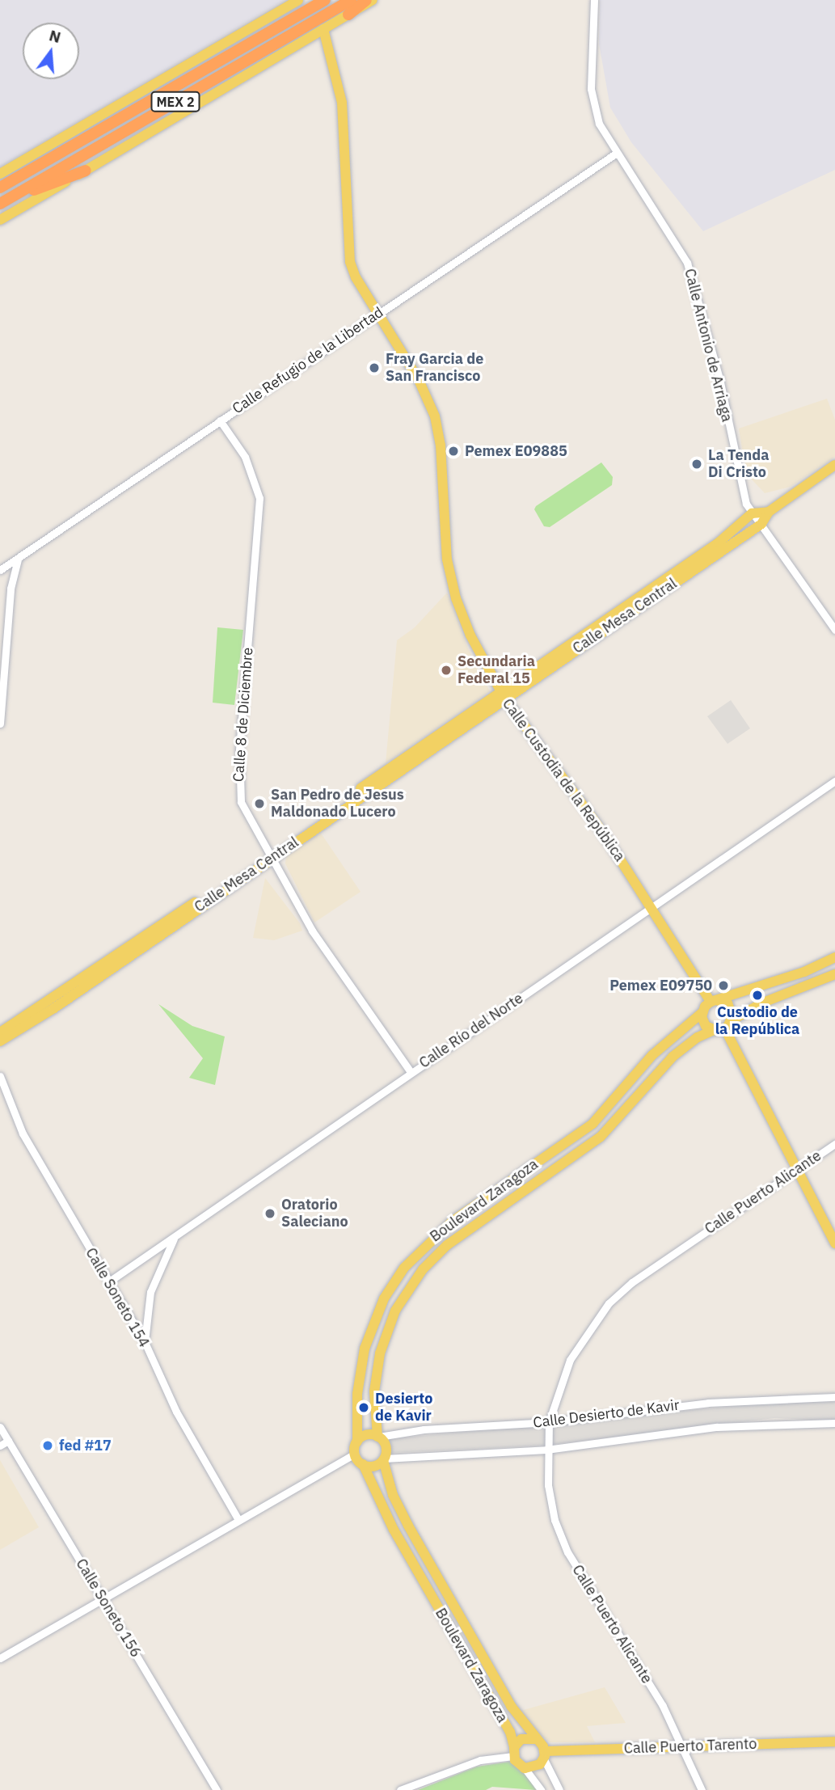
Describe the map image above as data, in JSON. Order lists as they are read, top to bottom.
{
  "streets": {
    "highway": ["MEX 2"],
    "main road": [
      "Calle Mesa Central",
      "Calle Custodia de la República",
      "Boulevard Zaragoza",
      "Calle Puerto Tarento"
    ],
    "street": [
      "Calle Antonio de Arriaga",
      "Calle Refugio de la Libertad",
      "Calle 8 de Diciembre",
      "Calle Río del Norte",
      "Calle Puerto Alicante",
      "Calle Soneto 154",
      "Calle Desierto de Kavir",
      "Calle Soneto 156"
    ]
  },
  "crossings": [
    ["Calle Antonio de Arriaga", "Calle Refugio de la Libertad"],
    ["Calle Antonio de Arriaga", "Calle Mesa Central"],
    ["Calle Refugio de la Libertad", "Calle 8 de Diciembre"],
    ["Calle Refugio de la Libertad", "Calle Custodia de la República"],
    ["Calle Mesa Central", "Calle 8 de Diciembre"],
    ["Calle Mesa Central", "Calle Custodia de la República"],
    ["Calle 8 de Diciembre", "Calle Río del Norte"],
    ["Calle Custodia de la República", "Calle Río del Norte"],
    ["Calle Custodia de la República", "Boulevard Zaragoza"],
    ["Calle Río del Norte", "Calle Soneto 154"],
    ["Calle Puerto Alicante", "Calle Desierto de Kavir"],
    ["Calle Puerto Alicante", "Calle Puerto Tarento"],
    ["Boulevard Zaragoza", "Calle Desierto de Kavir"],
    ["Boulevard Zaragoza", "Calle Puerto Tarento"]
  ],
  "places": [
    "Fray Garcia de San Francisco",
    "Pemex E09885",
    "La Tenda Di Cristo",
    "Secundaria Federal 15",
    "San Pedro de Jesus Maldonado Lucero",
    "Pemex E09750",
    "Custodio de la República",
    "Oratorio Saleciano",
    "Desierto de Kavir",
    "fed #17"
  ],
  "north": "top"
}
